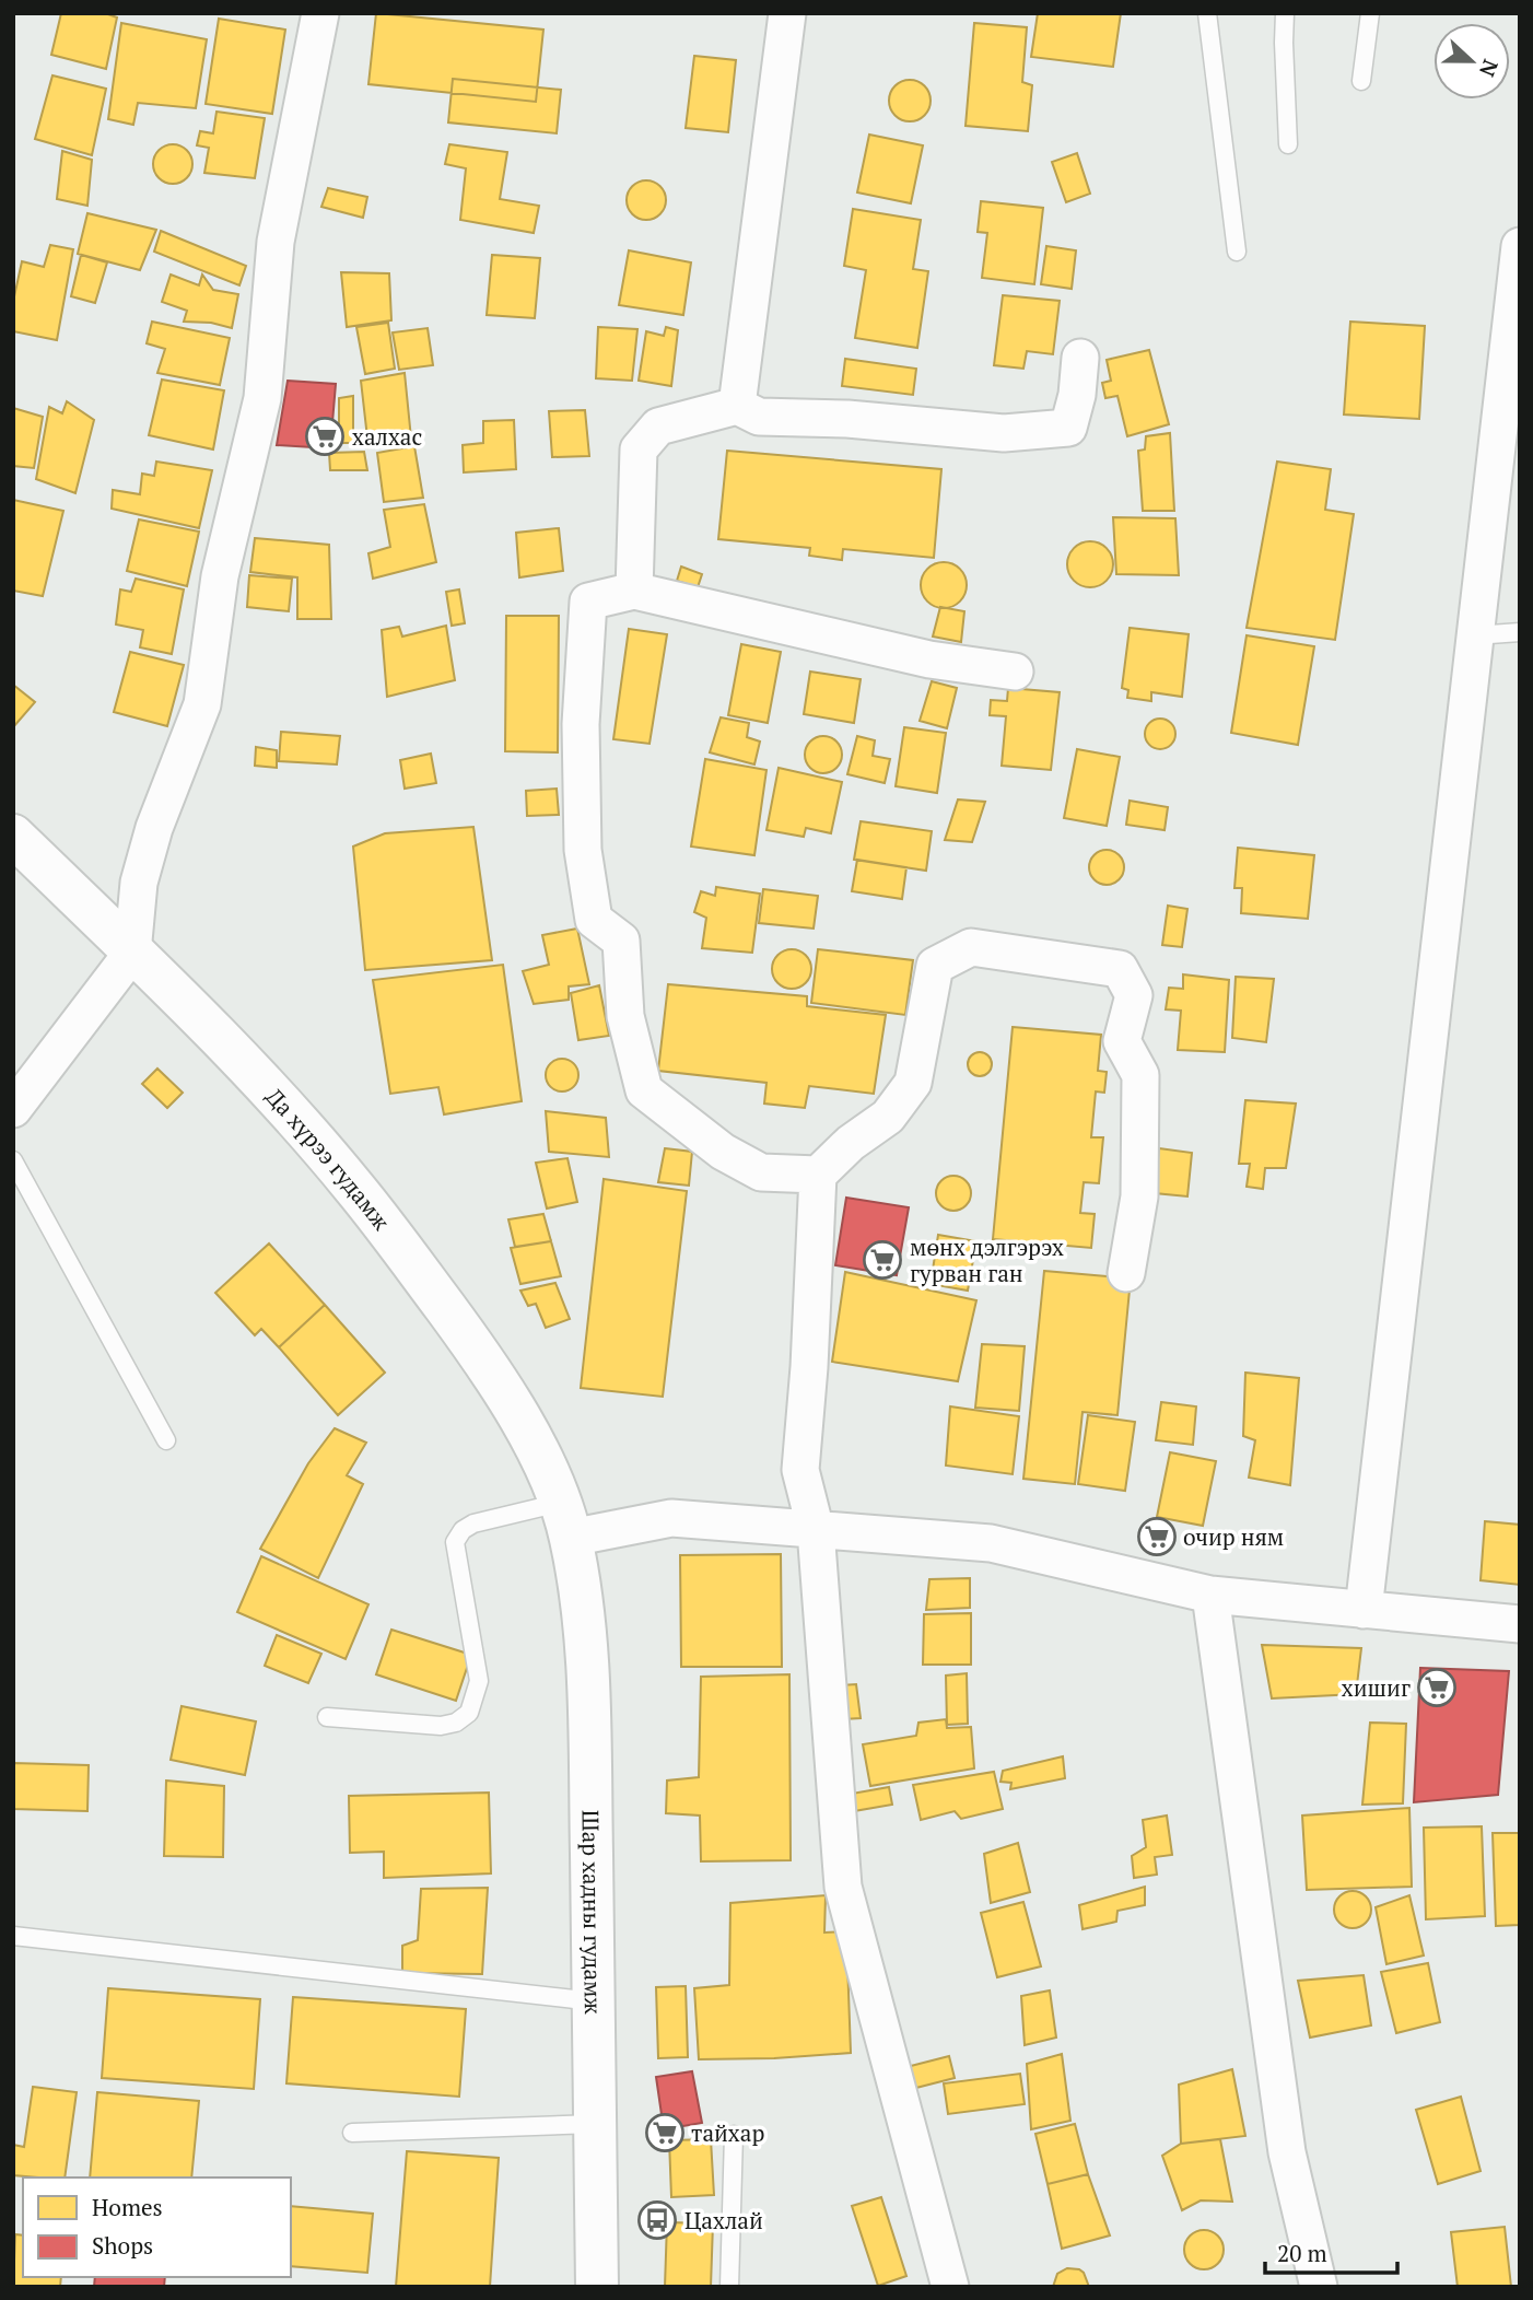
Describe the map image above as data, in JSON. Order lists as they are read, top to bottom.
{
  "streets": {
    "main road": ["Да хүрээ гудамж", "Шар хадны гудамж"]
  },
  "crossings": [
    ["Да хүрээ гудамж", "Шар хадны гудамж"]
  ],
  "places": {
    "supermarket": [
      "халхас",
      "мөнх дэлгэрэх гурван ган",
      "очир ням",
      "хишиг",
      "тайхар"
    ],
    "bus stop": ["Цахлай"]
  },
  "legend": ["Homes", "Shops"],
  "scale_bar": "20 m",
  "north": "right"
}
